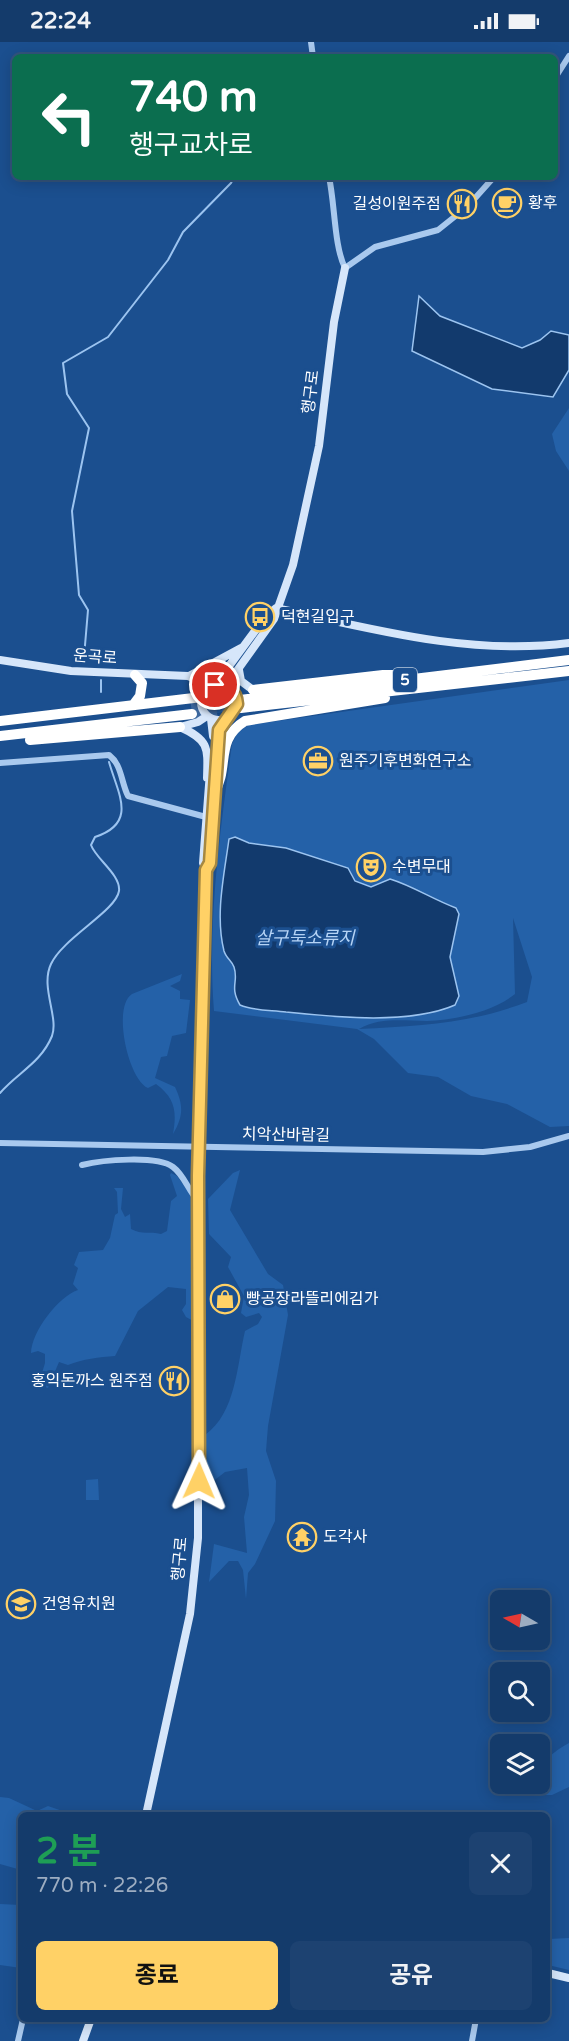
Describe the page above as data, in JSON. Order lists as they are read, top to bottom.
{
  "streets": {
    "highway": ["5"],
    "street": ["행구로", "운곡로", "치악산바람길"]
  },
  "crossings": [
    ["행구로", "5"]
  ],
  "water": ["살구둑소류지"],
  "places": {
    "cafe": ["황후"],
    "restaurant": ["길성이원주점", "홍익돈까스 원주점"],
    "bus stop": ["덕현길입구"],
    "office": ["원주기후변화연구소"],
    "theatre": ["수변무대"],
    "shop": ["빵공장라뜰리에김가"],
    "temple": ["도각사"],
    "school or university": ["건영유치원"]
  },
  "north": "left",
  "page": {
    "status": "22:24",
    "turn": ["740 m", "행구교차로"],
    "heading": ["2 분", "770 m · 22:26"],
    "buttons": ["종료", "공유"]
  }
}
